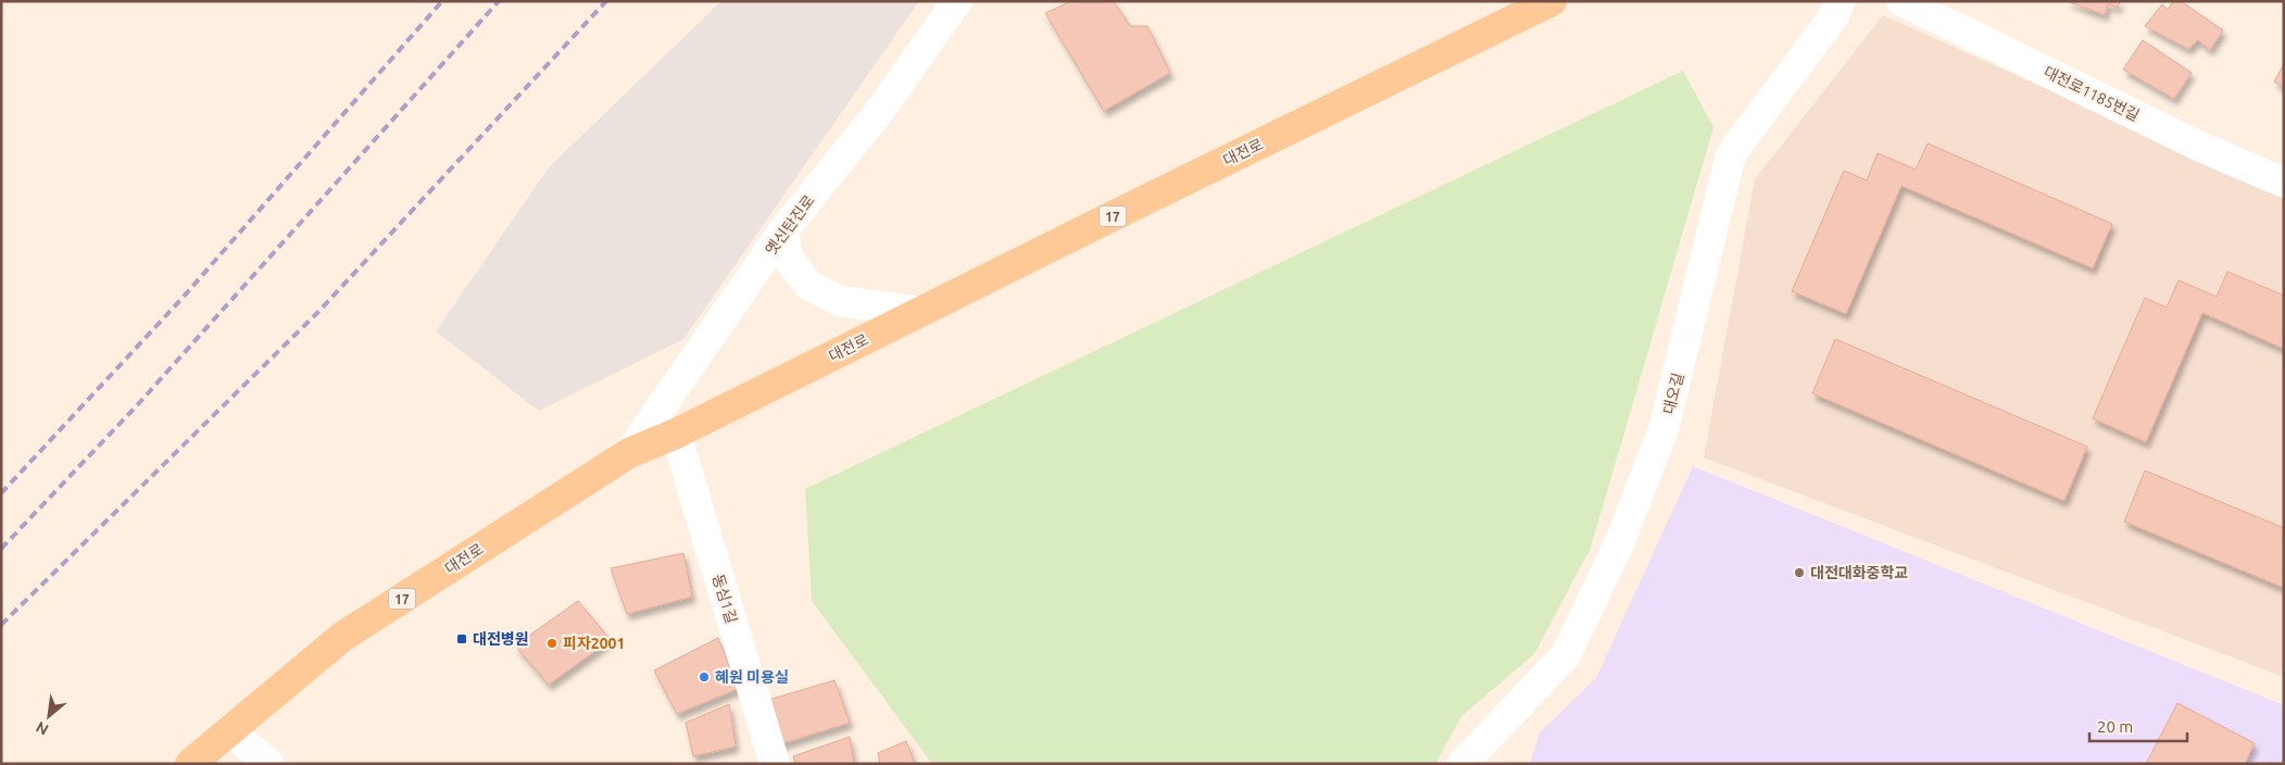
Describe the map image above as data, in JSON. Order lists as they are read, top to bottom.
{
  "streets": {
    "main road": ["대전로", "17"],
    "street": [
      "대전로1185번길",
      "옛신탄진로",
      "대오길",
      "동심1길"
    ]
  },
  "crossings": [
    ["대전로", "옛신탄진로"],
    ["대전로", "동심1길"]
  ],
  "places": {
    "other": ["대전대화중학교", "피자2001", "혜원 미용실"],
    "transit": ["대전병원"]
  },
  "scale_bar": "20 m",
  "north": "bottom left"
}
